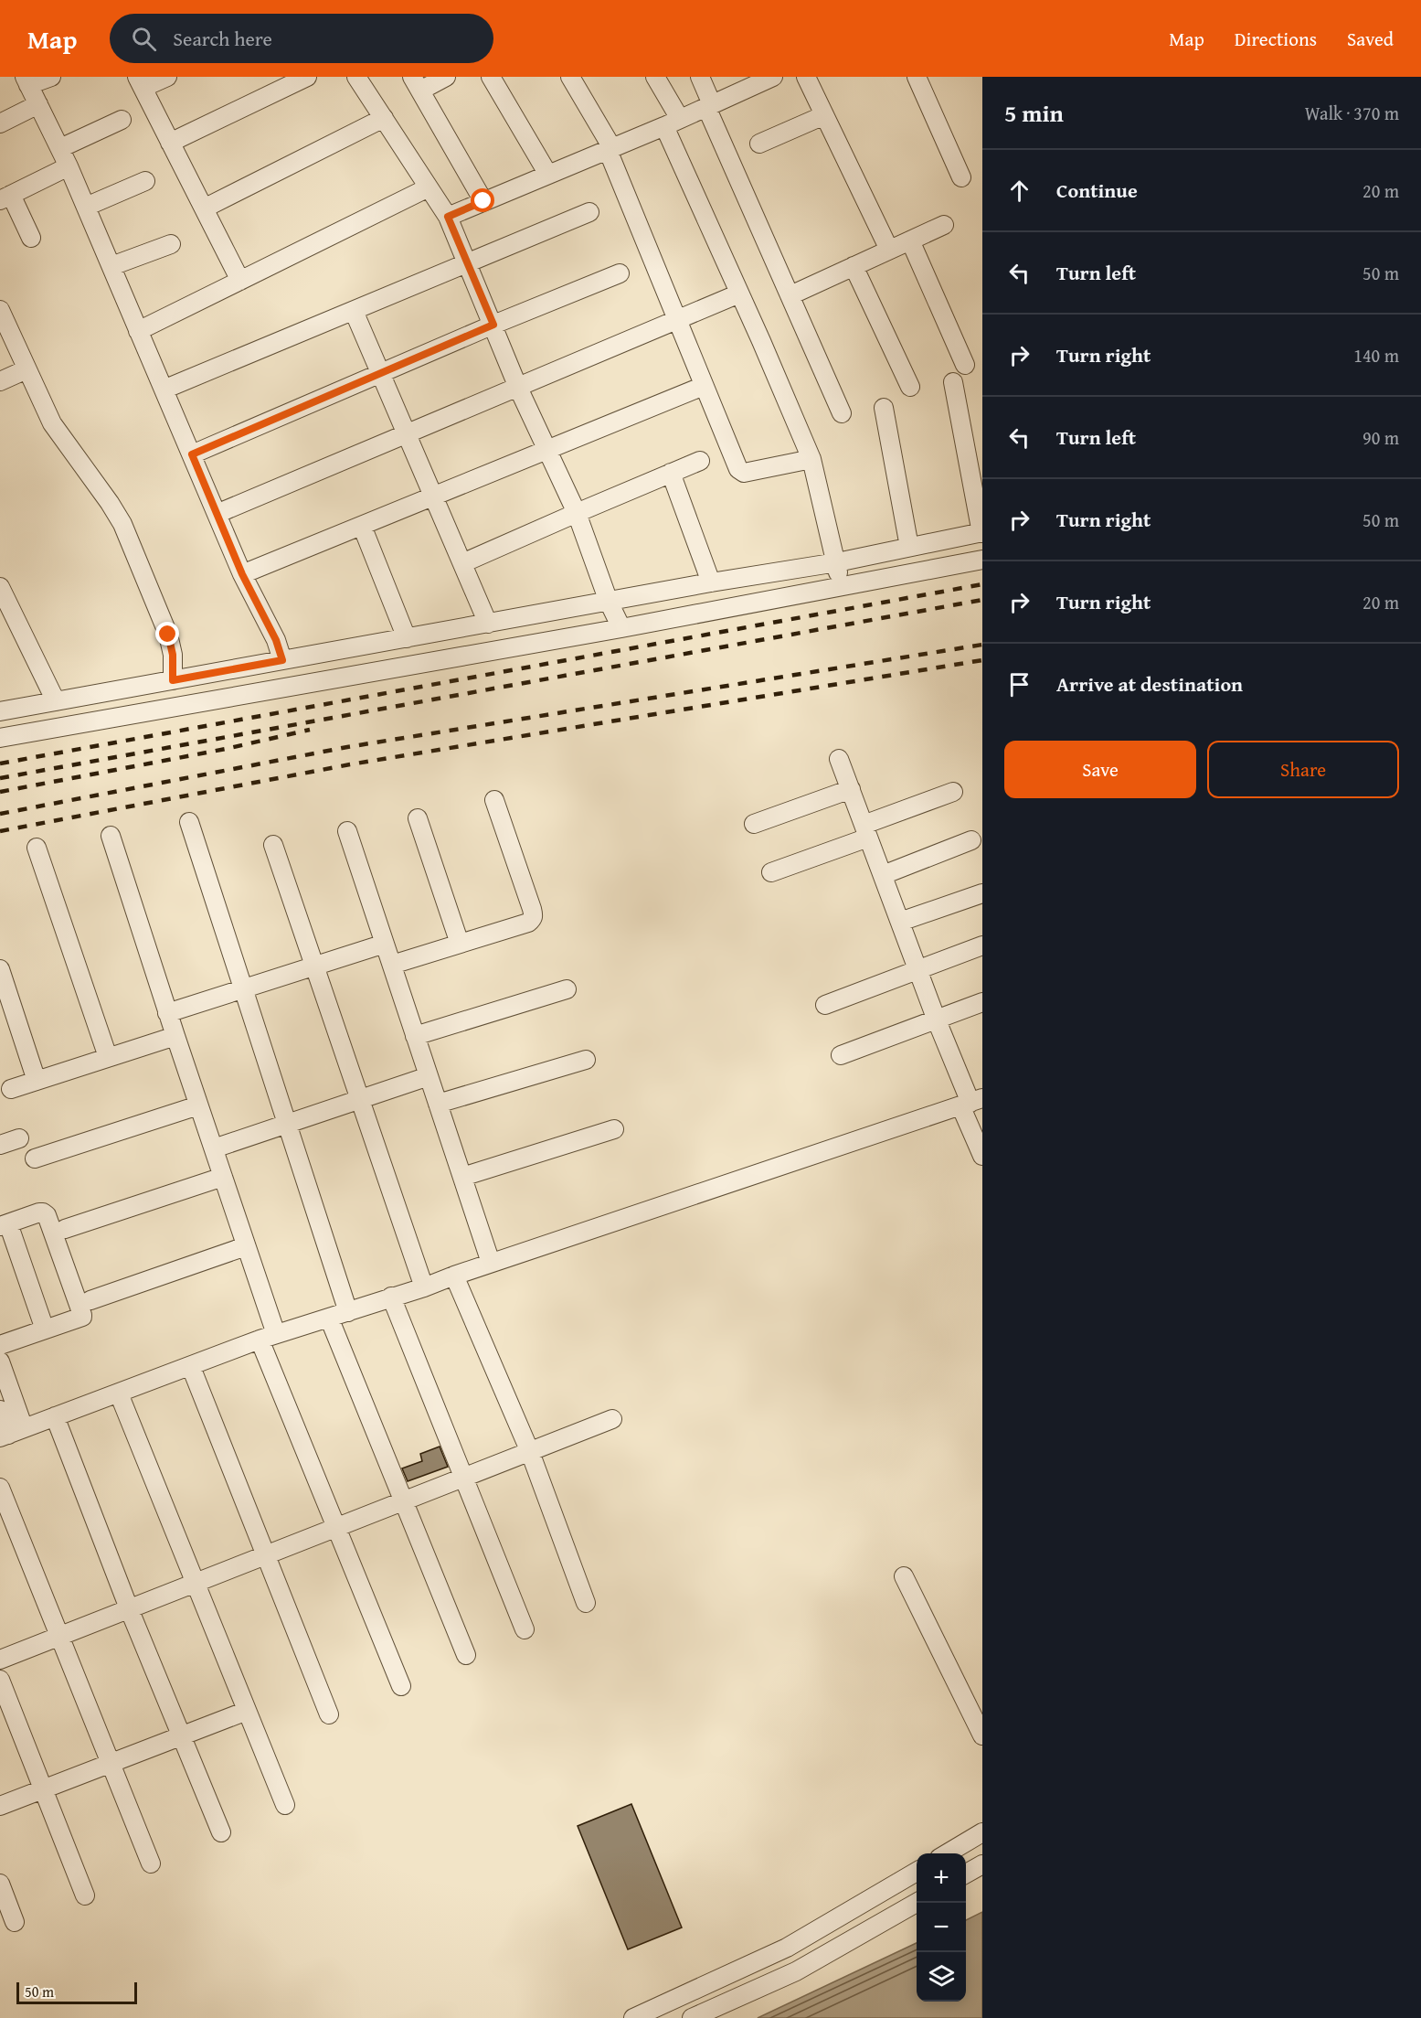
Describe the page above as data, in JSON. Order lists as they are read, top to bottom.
{
  "scale_bar": "50 m",
  "page": {
    "header": "Map",
    "search": "Search here",
    "nav": ["Map", "Directions", "Saved"],
    "heading": ["5 min", "Walk · 370 m"],
    "list": [
      ["Continue", "20 m"],
      ["Turn left", "50 m"],
      ["Turn right", "140 m"],
      ["Turn left", "90 m"],
      ["Turn right", "50 m"],
      ["Turn right", "20 m"],
      "Arrive at destination"
    ],
    "buttons": ["Save", "Share"],
    "map_buttons": ["+", "−"],
    "scale": "50 m"
  }
}
